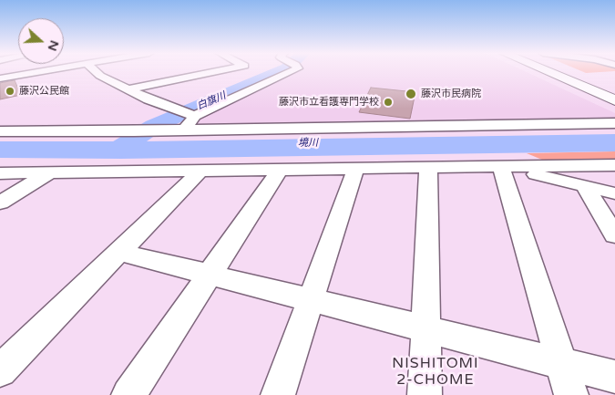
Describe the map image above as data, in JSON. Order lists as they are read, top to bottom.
{
  "districts": ["NISHITOMI 2-CHOME"],
  "water": ["白旗川", "境川"],
  "places": ["藤沢公民館", "藤沢市民病院", "藤沢市立看護専門学校"],
  "north": "right"
}
